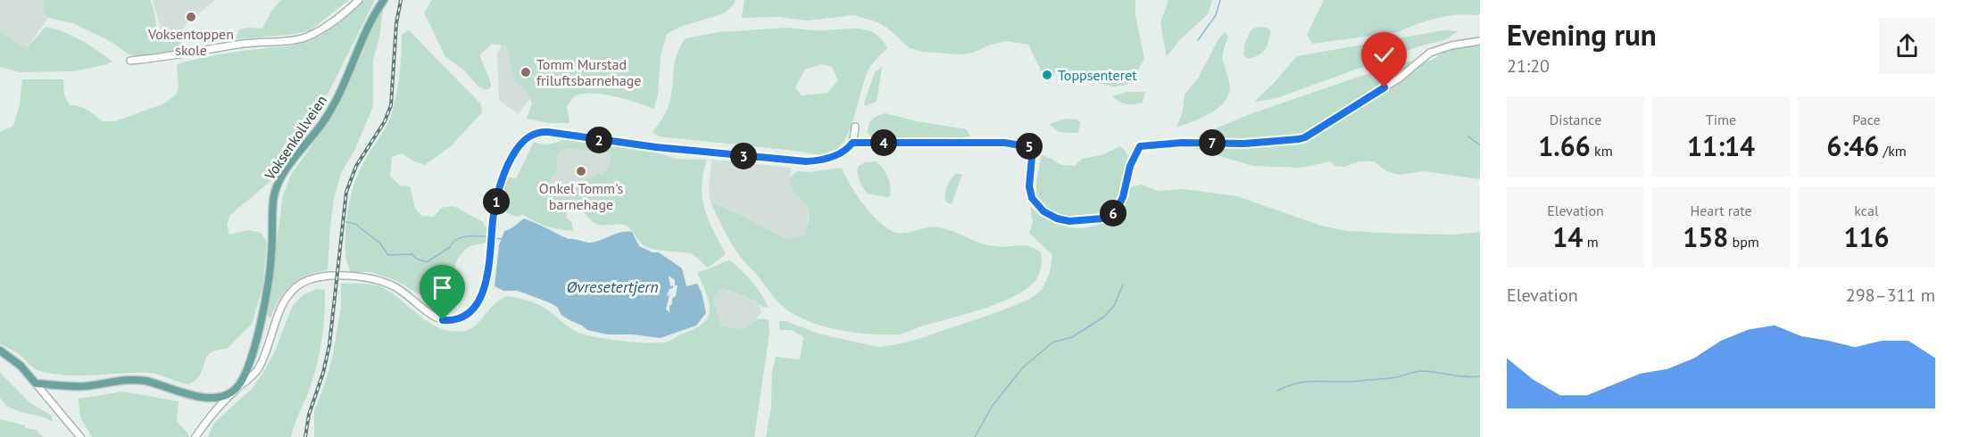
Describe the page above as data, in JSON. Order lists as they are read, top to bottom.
{
  "streets": {
    "main road": ["Voksenkollveien"]
  },
  "water": ["Øvresetertjern"],
  "places": [
    "Voksentoppen skole",
    "Tomm Murstad friluftsbarnehage",
    "Toppsenteret",
    "Onkel Tomm's barnehage"
  ],
  "page": {
    "heading": ["Evening run", "21:20"],
    "stats": [
      ["Distance", "1.66 km"],
      ["Time", "11:14"],
      ["Pace", "6:46 /km"],
      ["Elevation", "14 m"],
      ["Heart rate", "158 bpm"],
      ["kcal", "116"]
    ],
    "pins": [
      "2",
      "4",
      "7",
      "5",
      "3",
      "1",
      "6"
    ],
    "chart": ["Elevation", "298–311 m"]
  }
}
